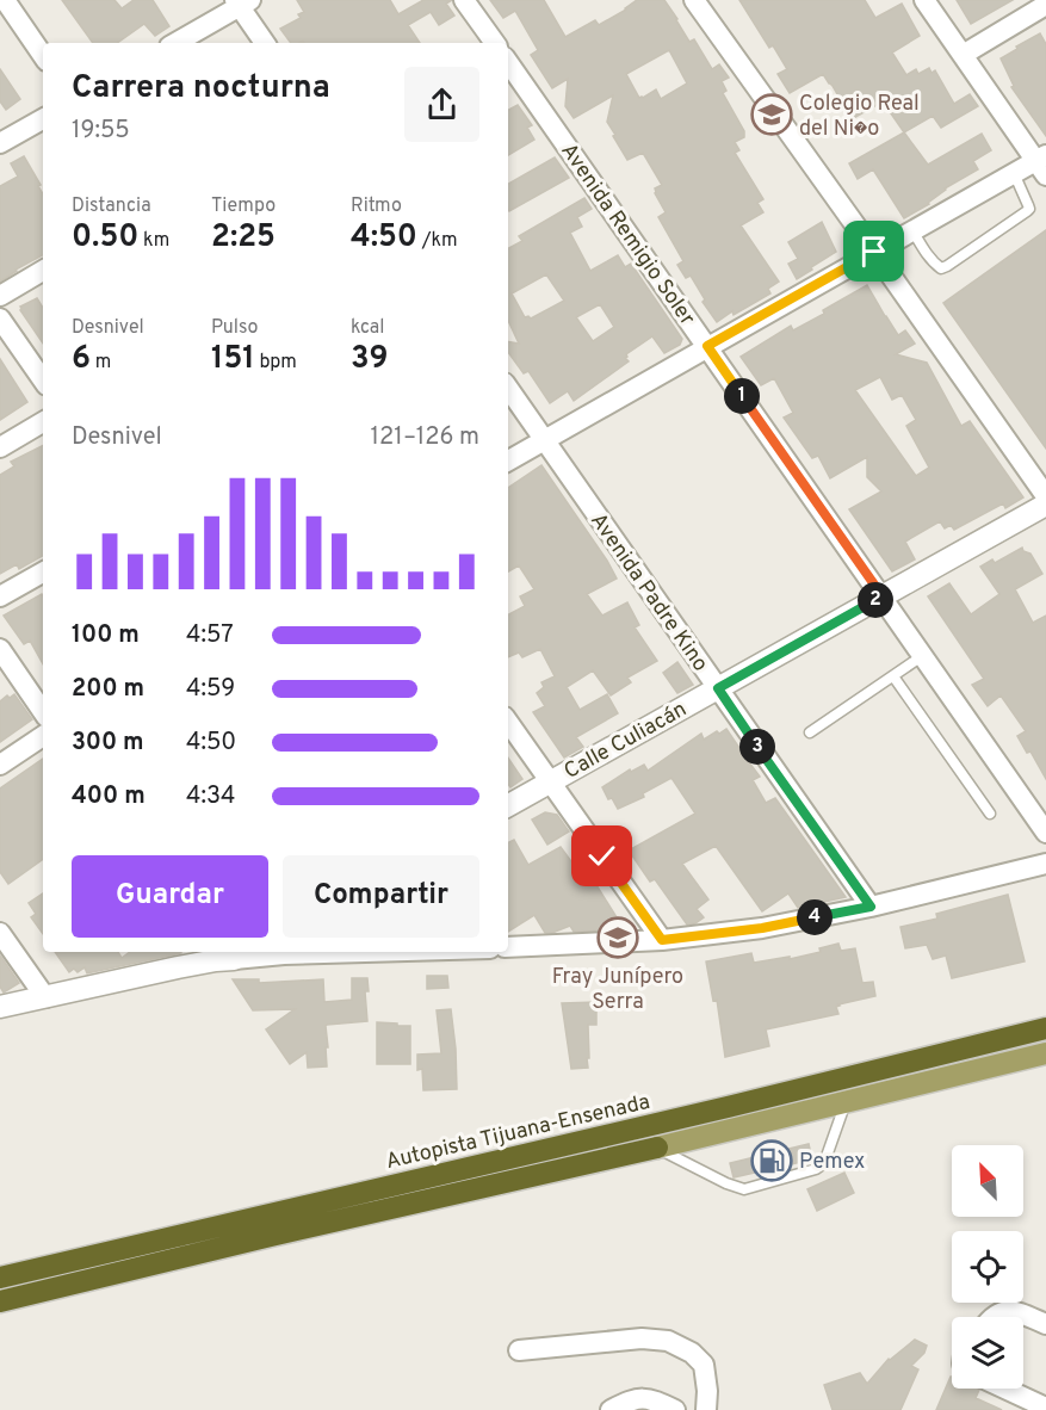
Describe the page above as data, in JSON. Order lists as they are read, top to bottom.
{
  "streets": {
    "highway": ["Autopista Tijuana-Ensenada"],
    "street": ["Avenida Remigio Soler", "Avenida Padre Kino", "Calle Culiacán"]
  },
  "crossings": [
    ["Avenida Remigio Soler", "Calle Culiacán"],
    ["Avenida Padre Kino", "Calle Culiacán"]
  ],
  "places": {
    "school or university": ["Colegio Real del Ni�o", "Fray Junípero Serra"],
    "fuel station": ["Pemex"]
  },
  "north": "top left",
  "page": {
    "heading": ["Carrera nocturna", "19:55"],
    "stats": [
      ["Distancia", "0.50 km"],
      ["Tiempo", "2:25"],
      ["Ritmo", "4:50 /km"],
      ["Desnivel", "6 m"],
      ["Pulso", "151 bpm"],
      ["kcal", "39"]
    ],
    "pins": [
      "1",
      "2",
      "3",
      "4"
    ],
    "chart": ["Desnivel", "121–126 m"],
    "list": [
      {
        "name": "100 m",
        "note": "4:57"
      },
      {
        "name": "200 m",
        "note": "4:59"
      },
      {
        "name": "300 m",
        "note": "4:50"
      },
      {
        "name": "400 m",
        "note": "4:34"
      }
    ],
    "buttons": ["Guardar", "Compartir"]
  }
}
